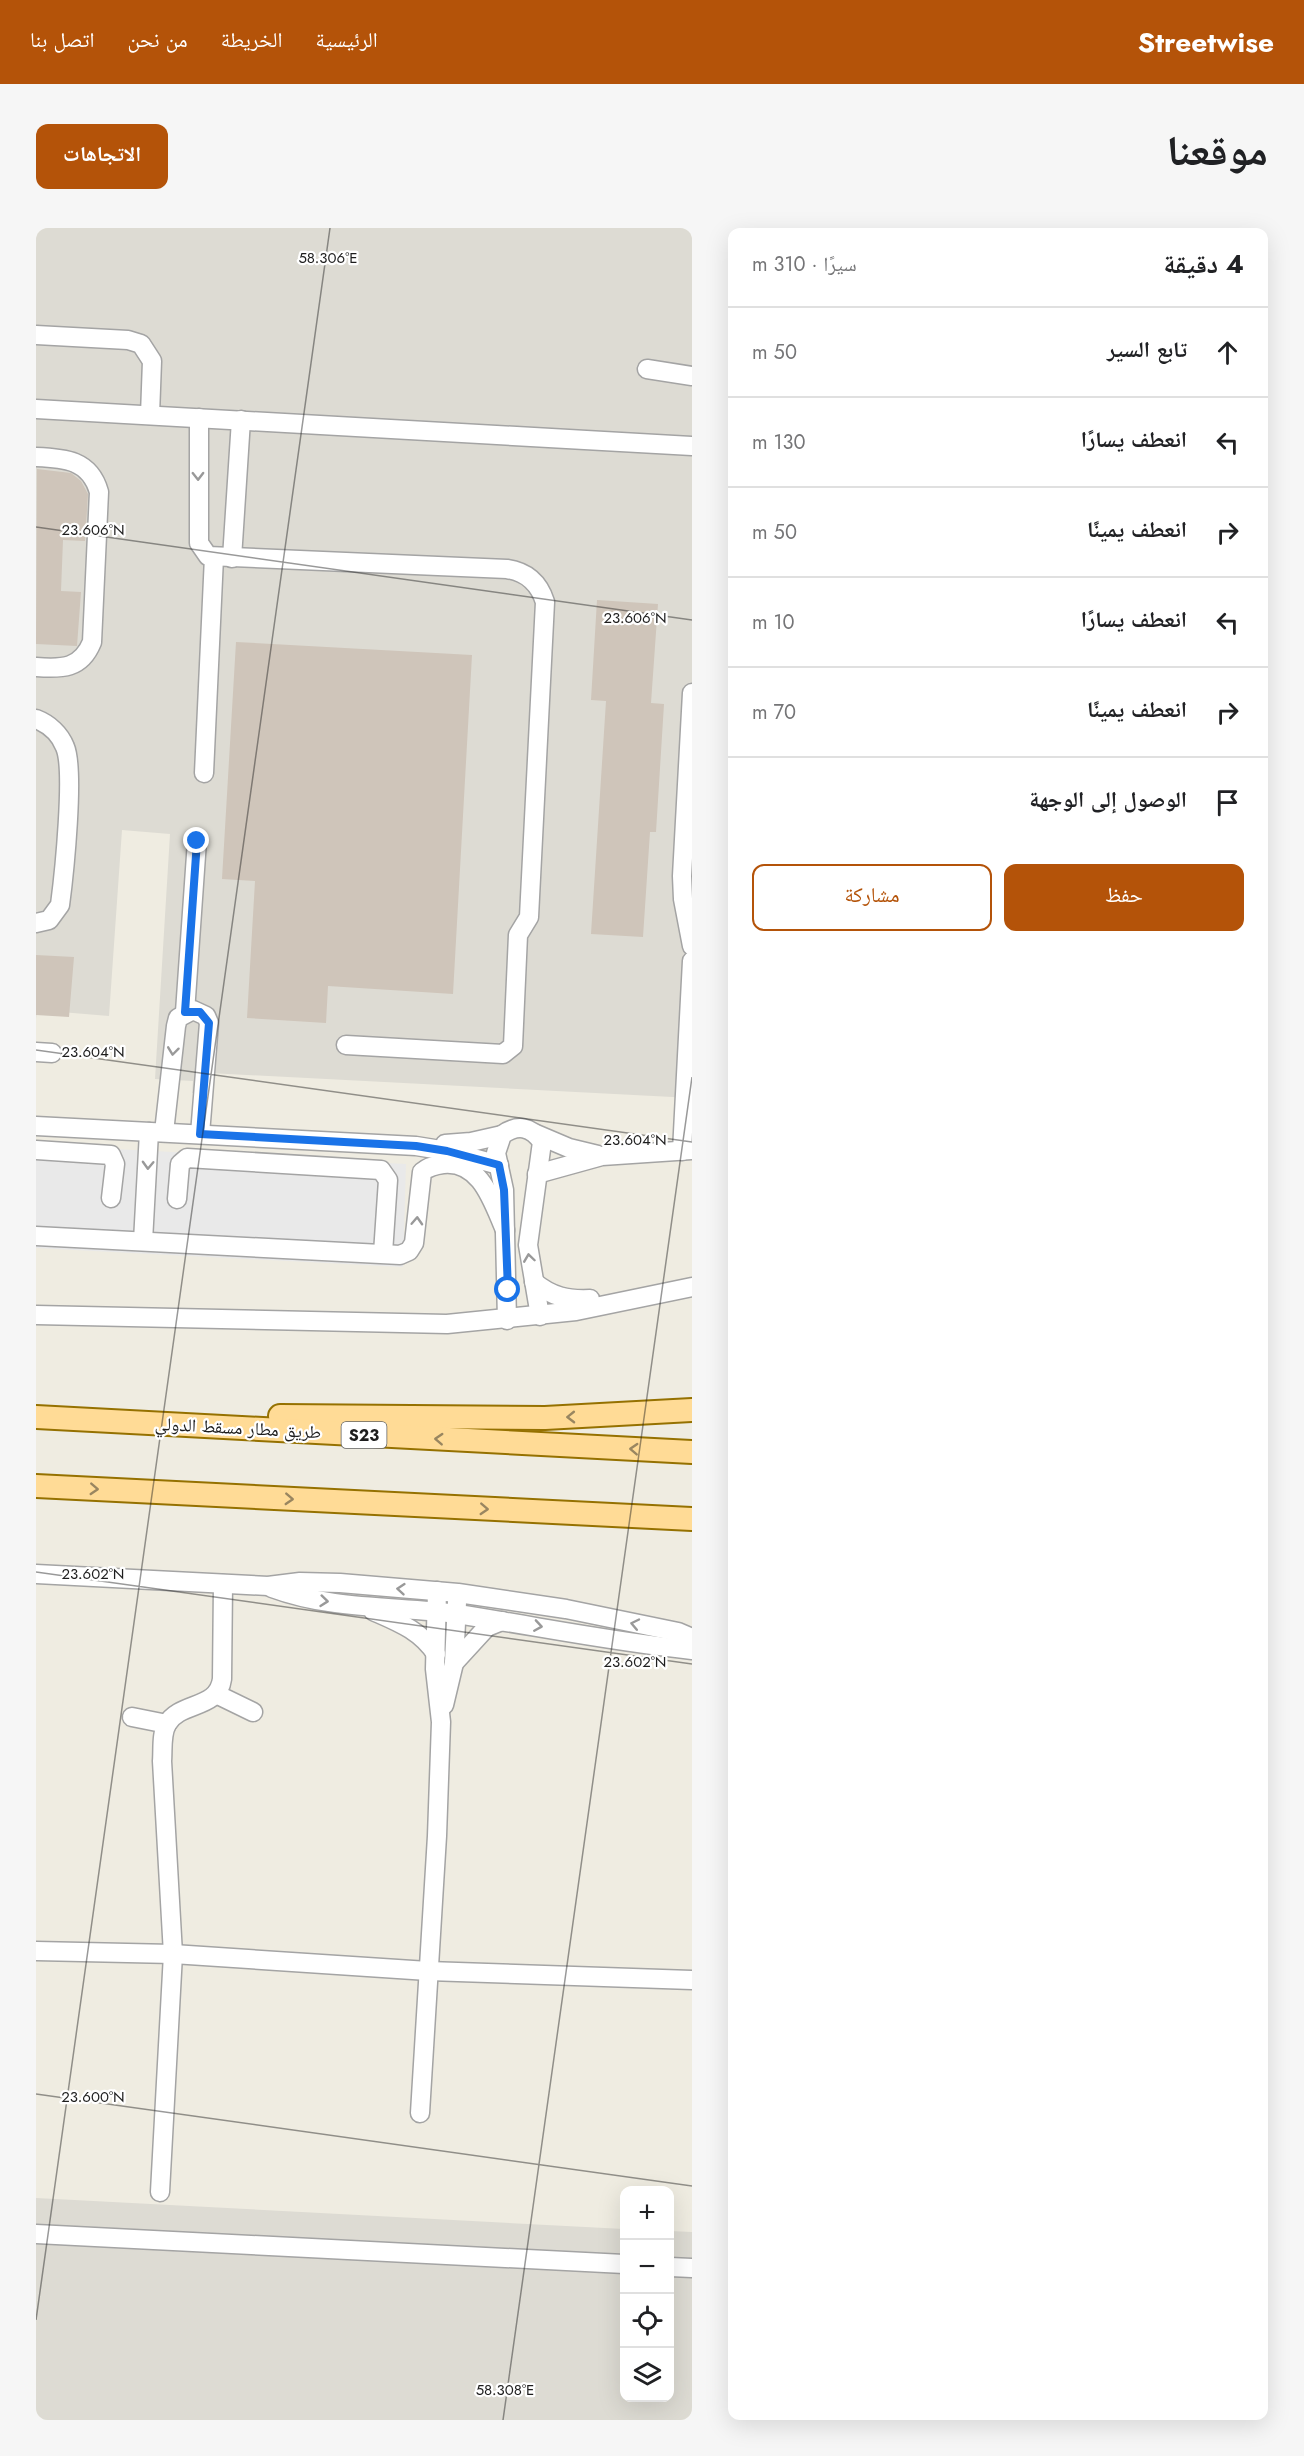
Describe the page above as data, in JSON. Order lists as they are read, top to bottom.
{
  "streets": {
    "main road": ["طريق مطار مسقط الدولي", "S23"]
  },
  "page": {
    "header": "Streetwise",
    "nav": [
      "الرئيسية",
      "الخريطة",
      "من نحن",
      "اتصل بنا"
    ],
    "title": "موقعنا",
    "buttons": [
      "الاتجاهات",
      ["حفظ", "مشاركة"]
    ],
    "heading": ["4 دقيقة", "سيرًا · 310 m"],
    "list": [
      ["تابع السير", "50 m"],
      ["انعطف يسارًا", "130 m"],
      ["انعطف يمينًا", "50 m"],
      ["انعطف يسارًا", "10 m"],
      ["انعطف يمينًا", "70 m"],
      "الوصول إلى الوجهة"
    ],
    "map_buttons": ["+", "−"]
  },
  "coordinates": [
    "58.306°E",
    "23.606°N",
    "23.604°N",
    "23.602°N",
    "23.600°N",
    "58.308°E"
  ]
}
